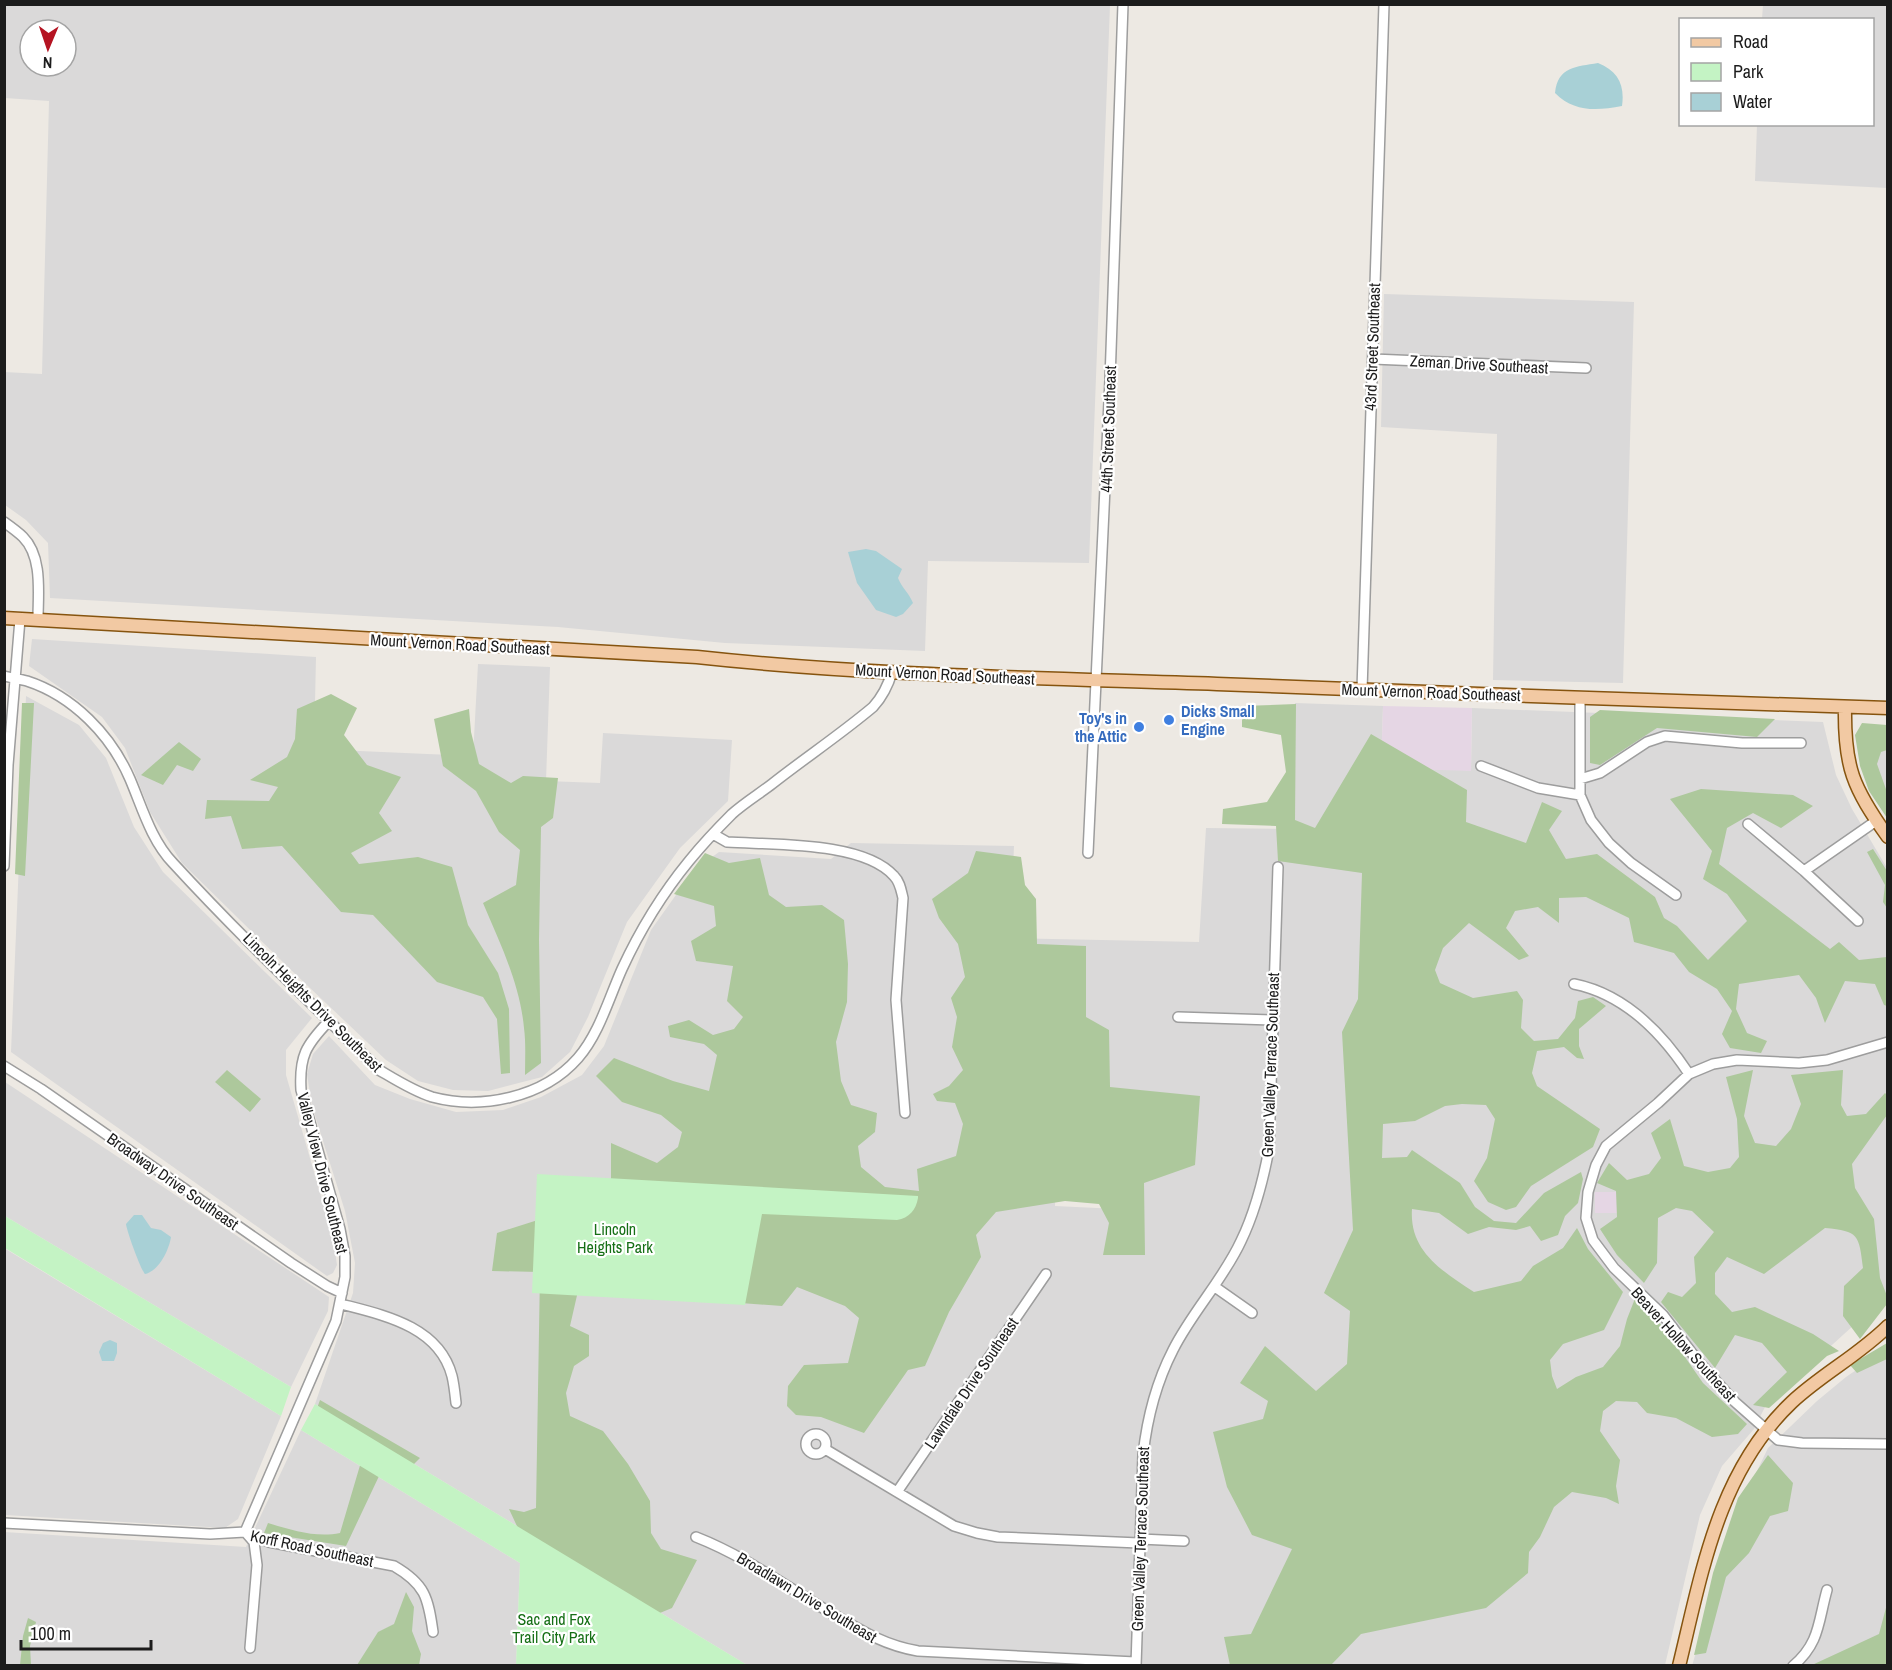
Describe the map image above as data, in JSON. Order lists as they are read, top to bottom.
{
  "streets": {
    "main road": ["Mount Vernon Road Southeast"],
    "street": [
      "43rd Street Southeast",
      "Zeman Drive Southeast",
      "44th Street Southeast",
      "Lincoln Heights Drive Southeast",
      "Green Valley Terrace Southeast",
      "Valley View Drive Southeast",
      "Broadway Drive Southeast",
      "Beaver Hollow Southeast",
      "Lawndale Drive Southeast",
      "Korff Road Southeast",
      "Broadlawn Drive Southeast"
    ]
  },
  "crossings": [
    ["43rd Street Southeast", "Zeman Drive Southeast"],
    ["43rd Street Southeast", "Mount Vernon Road Southeast"],
    ["44th Street Southeast", "Mount Vernon Road Southeast"],
    ["Mount Vernon Road Southeast", "Lincoln Heights Drive Southeast"],
    ["Lincoln Heights Drive Southeast", "Valley View Drive Southeast"],
    ["Green Valley Terrace Southeast", "Broadlawn Drive Southeast"],
    ["Valley View Drive Southeast", "Broadway Drive Southeast"],
    ["Valley View Drive Southeast", "Korff Road Southeast"]
  ],
  "parks": ["Lincoln Heights Park", "Sac and Fox Trail City Park"],
  "places": ["Dicks Small Engine", "Toy's in the Attic"],
  "legend": ["Road", "Park", "Water"],
  "scale_bar": "100 m",
  "north": "bottom"
}
